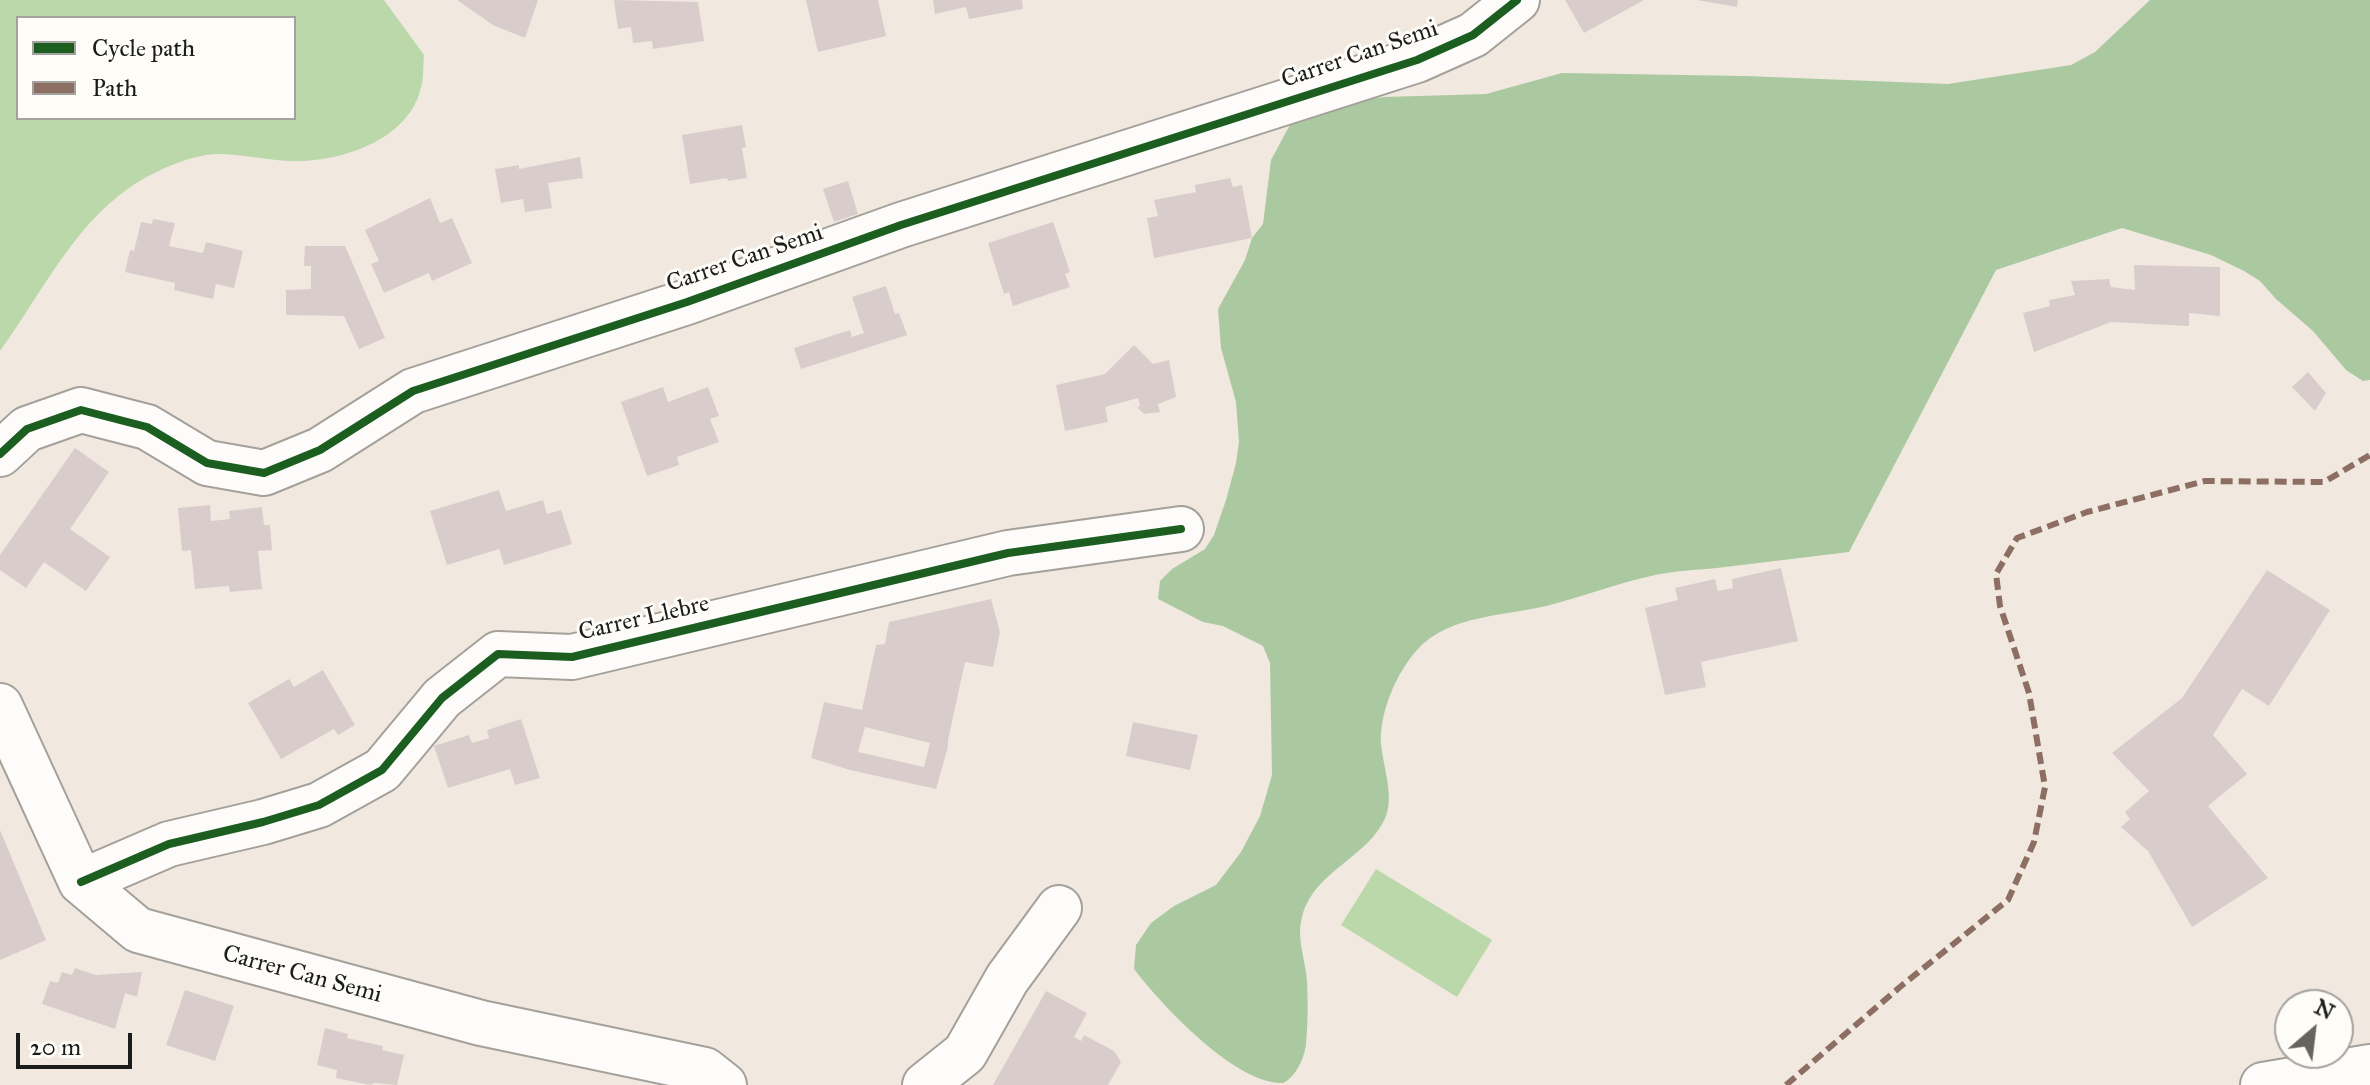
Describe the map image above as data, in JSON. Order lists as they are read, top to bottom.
{
  "streets": {
    "street": ["Carrer Can Semi", "Carrer Llebre"]
  },
  "crossings": [
    ["Carrer Can Semi", "Carrer Llebre"]
  ],
  "legend": ["Cycle path", "Path"],
  "scale_bar": "20 m",
  "north": "top right"
}
